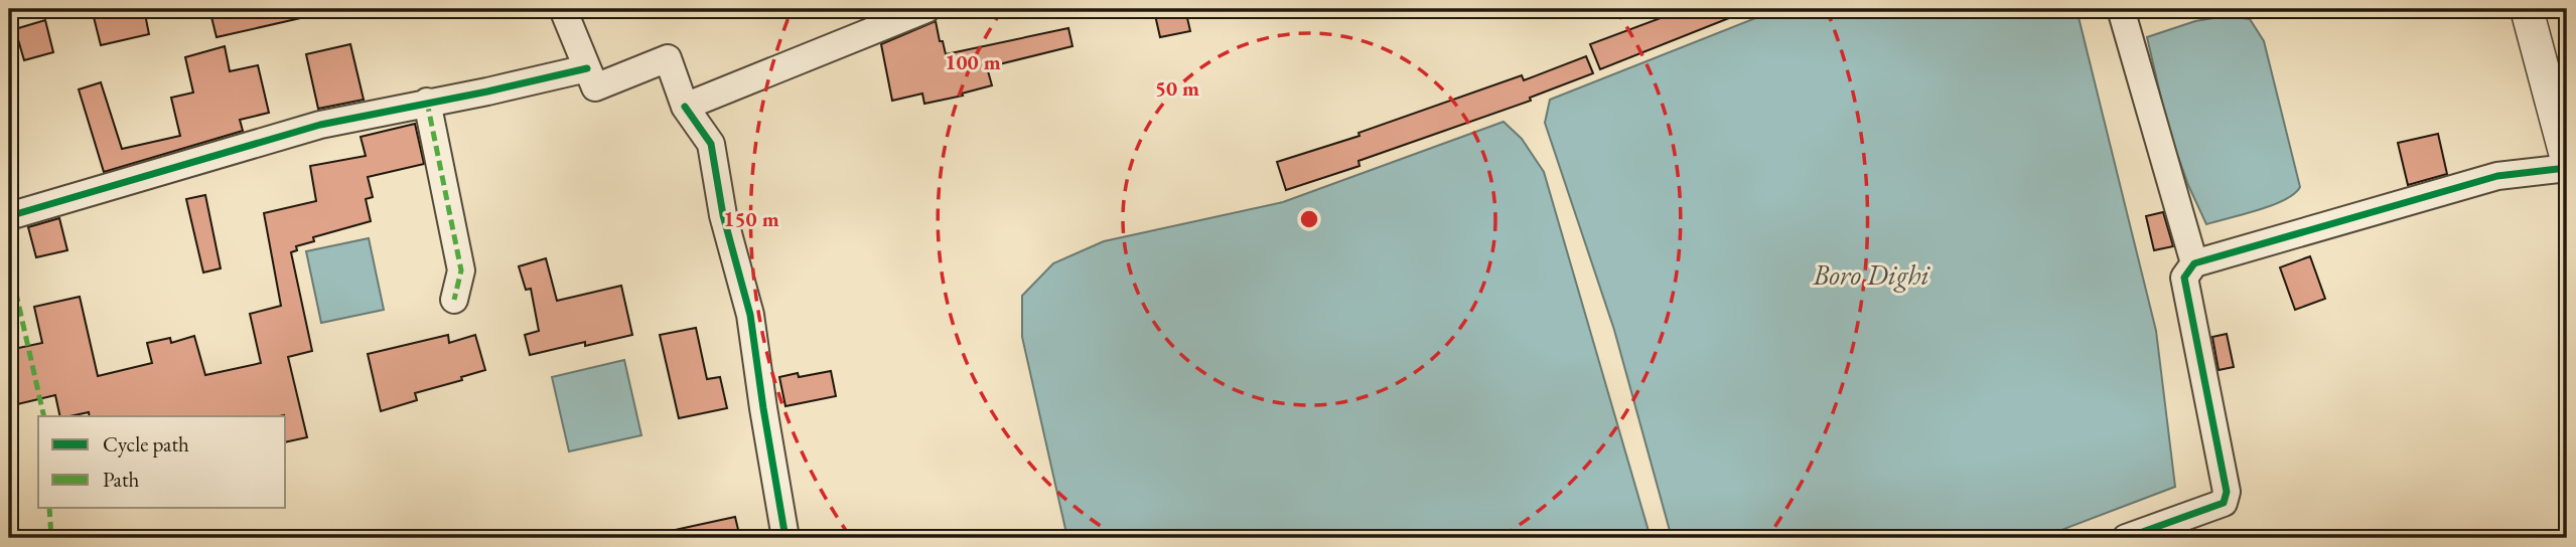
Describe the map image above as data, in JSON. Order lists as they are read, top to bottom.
{
  "water": ["Boro Dighi"],
  "legend": ["Cycle path", "Path"],
  "rings": ["100 m", "50 m", "150 m"]
}
